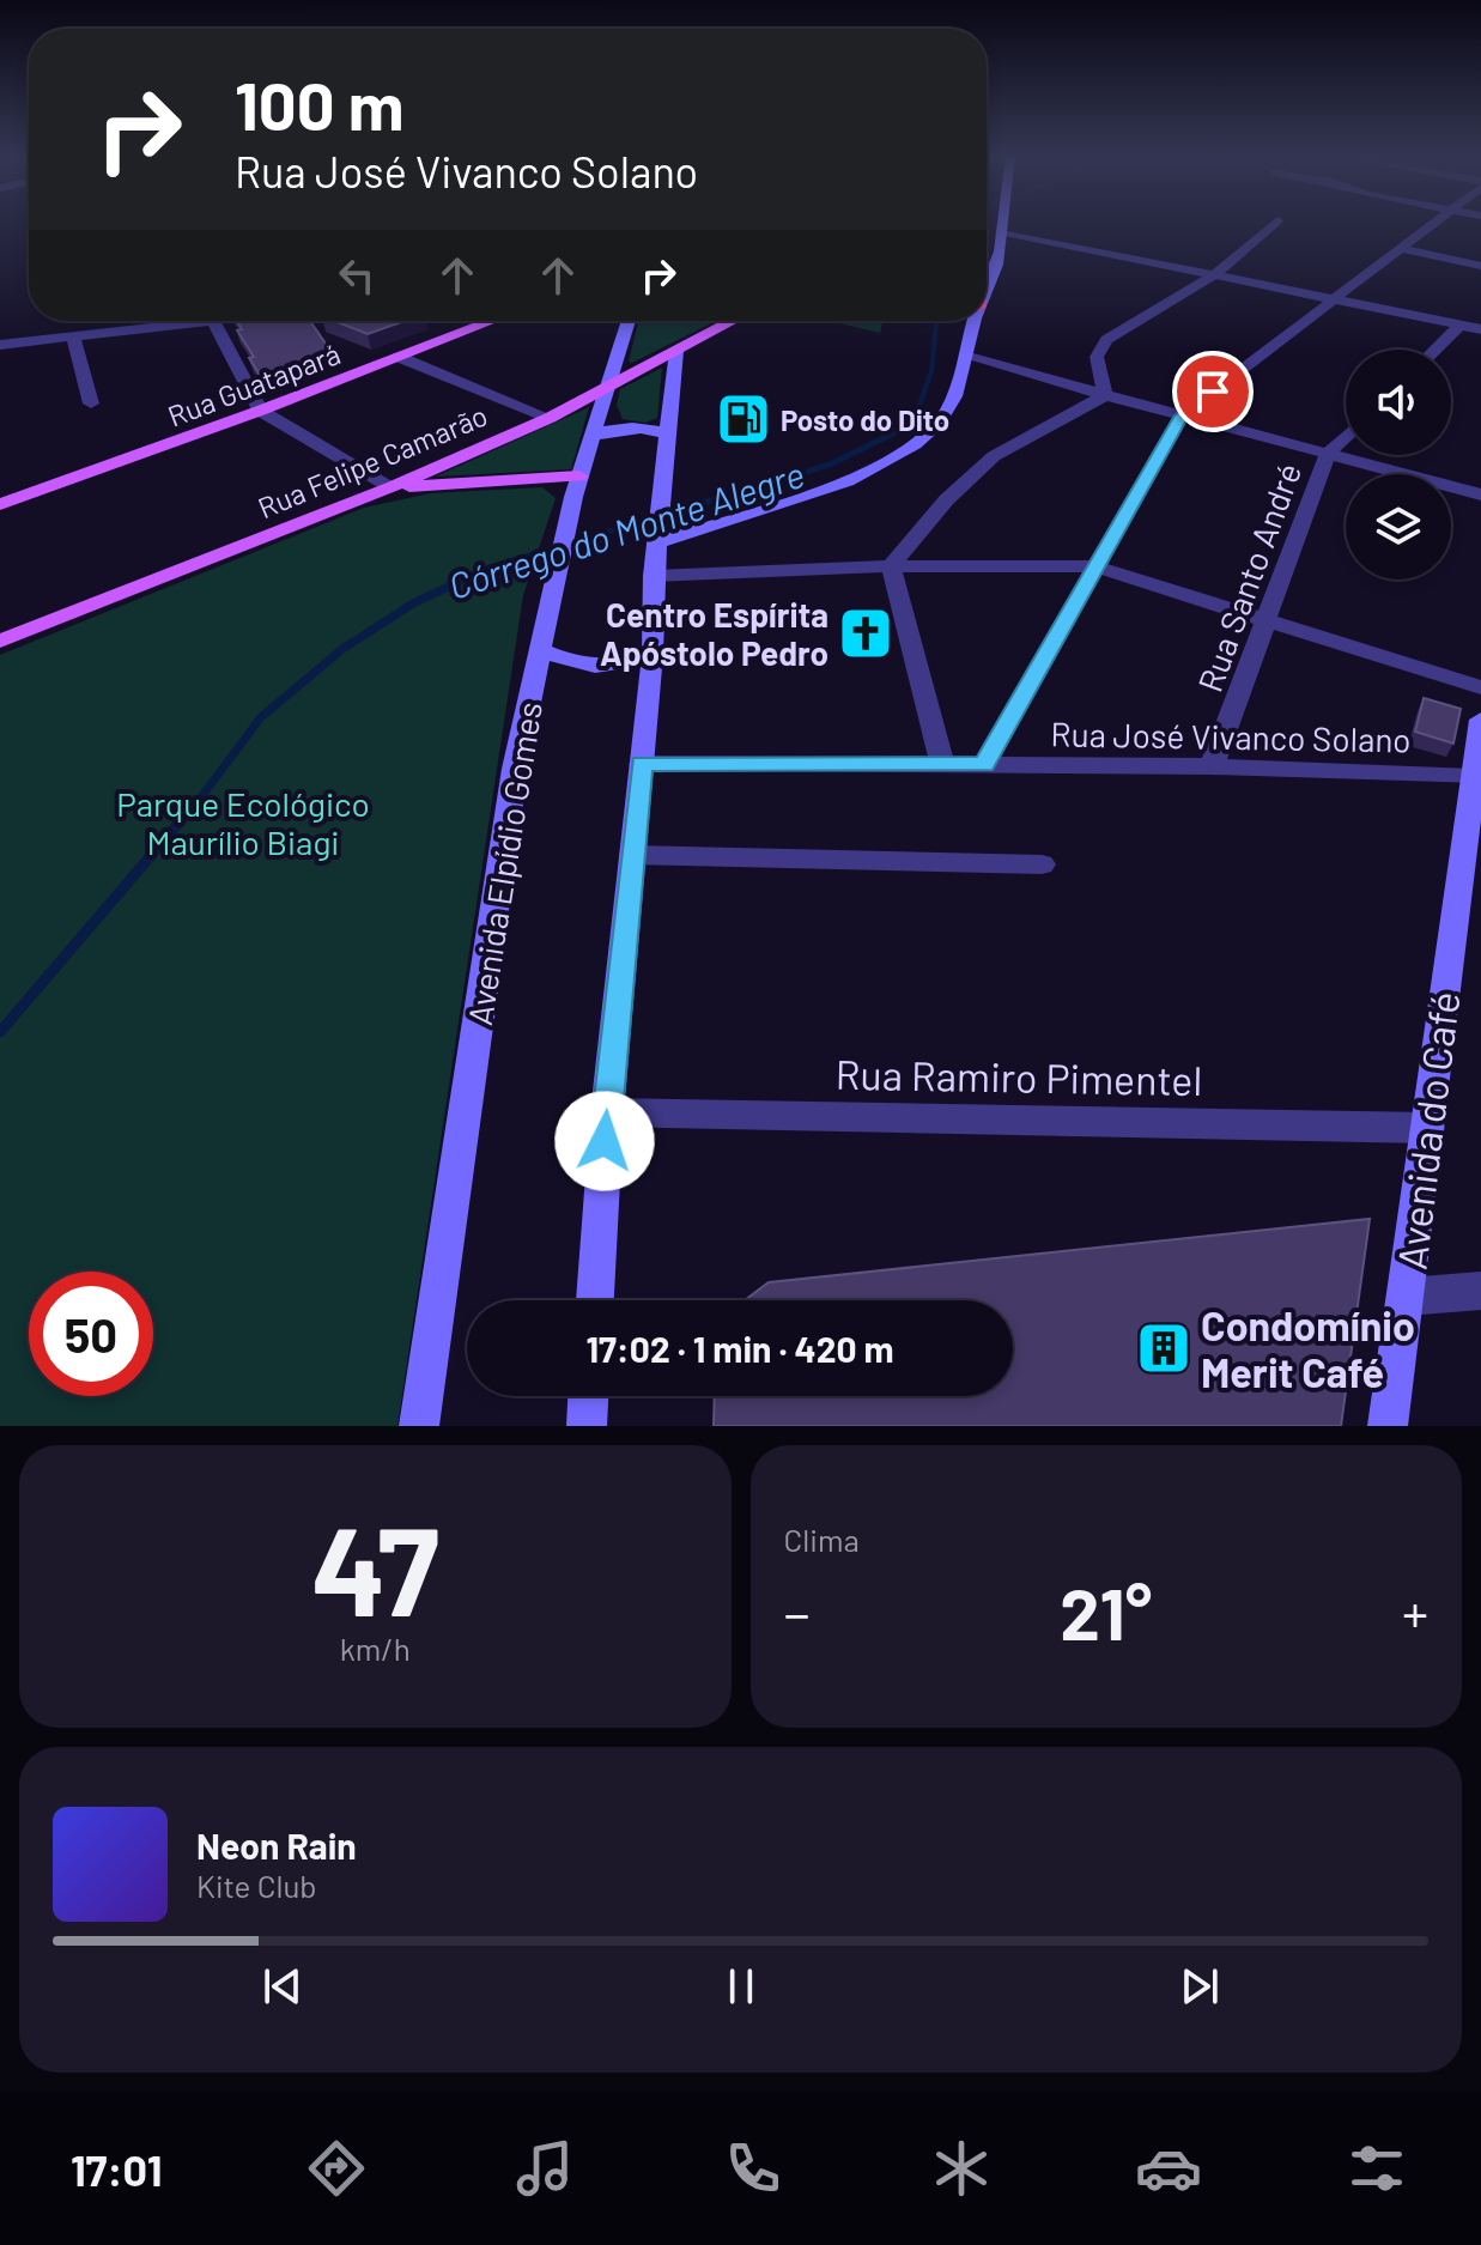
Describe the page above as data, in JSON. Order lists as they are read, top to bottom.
{
  "streets": {
    "main road": [
      "Rua Guatapará",
      "Rua Felipe Camarão",
      "Avenida Elpídio Gomes",
      "Avenida do Café"
    ],
    "street": ["Rua Santo André", "Rua José Vivanco Solano", "Rua Ramiro Pimentel"]
  },
  "crossings": [
    ["Rua Felipe Camarão", "Avenida Elpídio Gomes"],
    ["Rua Santo André", "Rua José Vivanco Solano"],
    ["Rua José Vivanco Solano", "Avenida do Café"],
    ["Rua Ramiro Pimentel", "Avenida do Café"]
  ],
  "water": ["Córrego do Monte Alegre"],
  "parks": ["Parque Ecológico Maurílio Biagi"],
  "places": {
    "fuel station": ["Posto do Dito"],
    "church": ["Centro Espírita Apóstolo Pedro"],
    "building": ["Condomínio Merit Café"]
  },
  "page": {
    "turn": ["100 m", "Rua José Vivanco Solano"],
    "limit": "50",
    "trip": "17:02 · 1 min · 420 m",
    "tile": [
      ["47", "km/h"],
      "Clima"
    ],
    "heat": ["−", "21°", "+"],
    "song": ["Neon Rain", "Kite Club"],
    "tabs": "17:01"
  }
}
